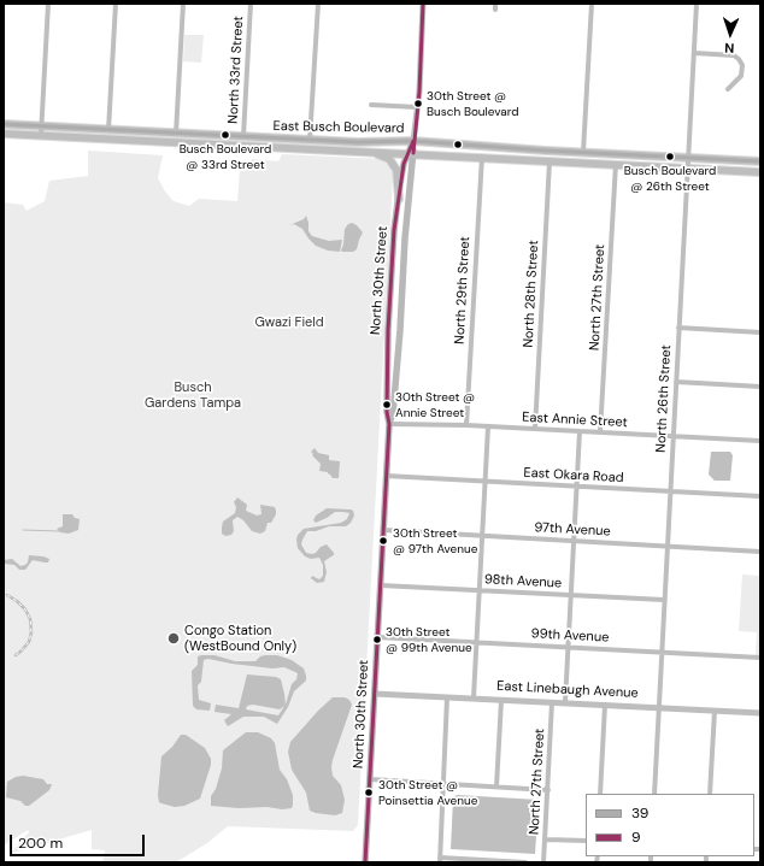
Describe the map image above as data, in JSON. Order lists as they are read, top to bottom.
{
  "streets": {
    "main road": ["East Busch Boulevard", "North 30th Street"],
    "street": [
      "North 33rd Street",
      "North 29th Street",
      "North 28th Street",
      "North 27th Street",
      "North 26th Street",
      "East Annie Street",
      "East Okara Road",
      "97th Avenue",
      "98th Avenue",
      "99th Avenue",
      "East Linebaugh Avenue"
    ]
  },
  "crossings": [
    ["North 33rd Street", "East Busch Boulevard"],
    ["East Busch Boulevard", "North 30th Street"],
    ["East Busch Boulevard", "North 29th Street"],
    ["East Busch Boulevard", "North 28th Street"],
    ["East Busch Boulevard", "North 27th Street"],
    ["East Busch Boulevard", "North 26th Street"],
    ["North 30th Street", "East Annie Street"],
    ["North 30th Street", "East Okara Road"],
    ["North 30th Street", "97th Avenue"],
    ["North 30th Street", "98th Avenue"],
    ["North 30th Street", "99th Avenue"],
    ["North 30th Street", "East Linebaugh Avenue"],
    ["North 29th Street", "East Annie Street"],
    ["North 28th Street", "East Annie Street"],
    ["North 27th Street", "East Annie Street"],
    ["North 27th Street", "East Linebaugh Avenue"],
    ["North 26th Street", "East Annie Street"],
    ["North 26th Street", "East Okara Road"],
    ["North 26th Street", "97th Avenue"],
    ["North 26th Street", "98th Avenue"],
    ["North 26th Street", "99th Avenue"],
    ["North 26th Street", "East Linebaugh Avenue"]
  ],
  "parks": ["Gwazi Field", "Busch Gardens Tampa"],
  "places": [
    "30th Street @ Busch Boulevard",
    "Busch Boulevard @ 33rd Street",
    "Busch Boulevard @ 26th Street",
    "30th Street @ Annie Street",
    "30th Street @ 97th Avenue",
    "Congo Station (WestBound Only)",
    "30th Street @ 99th Avenue",
    "30th Street @ Poinsettia Avenue"
  ],
  "lines": ["transit line 9", "transit line 39"],
  "legend": ["39", "9"],
  "scale_bar": "200 m",
  "north": "bottom"
}
